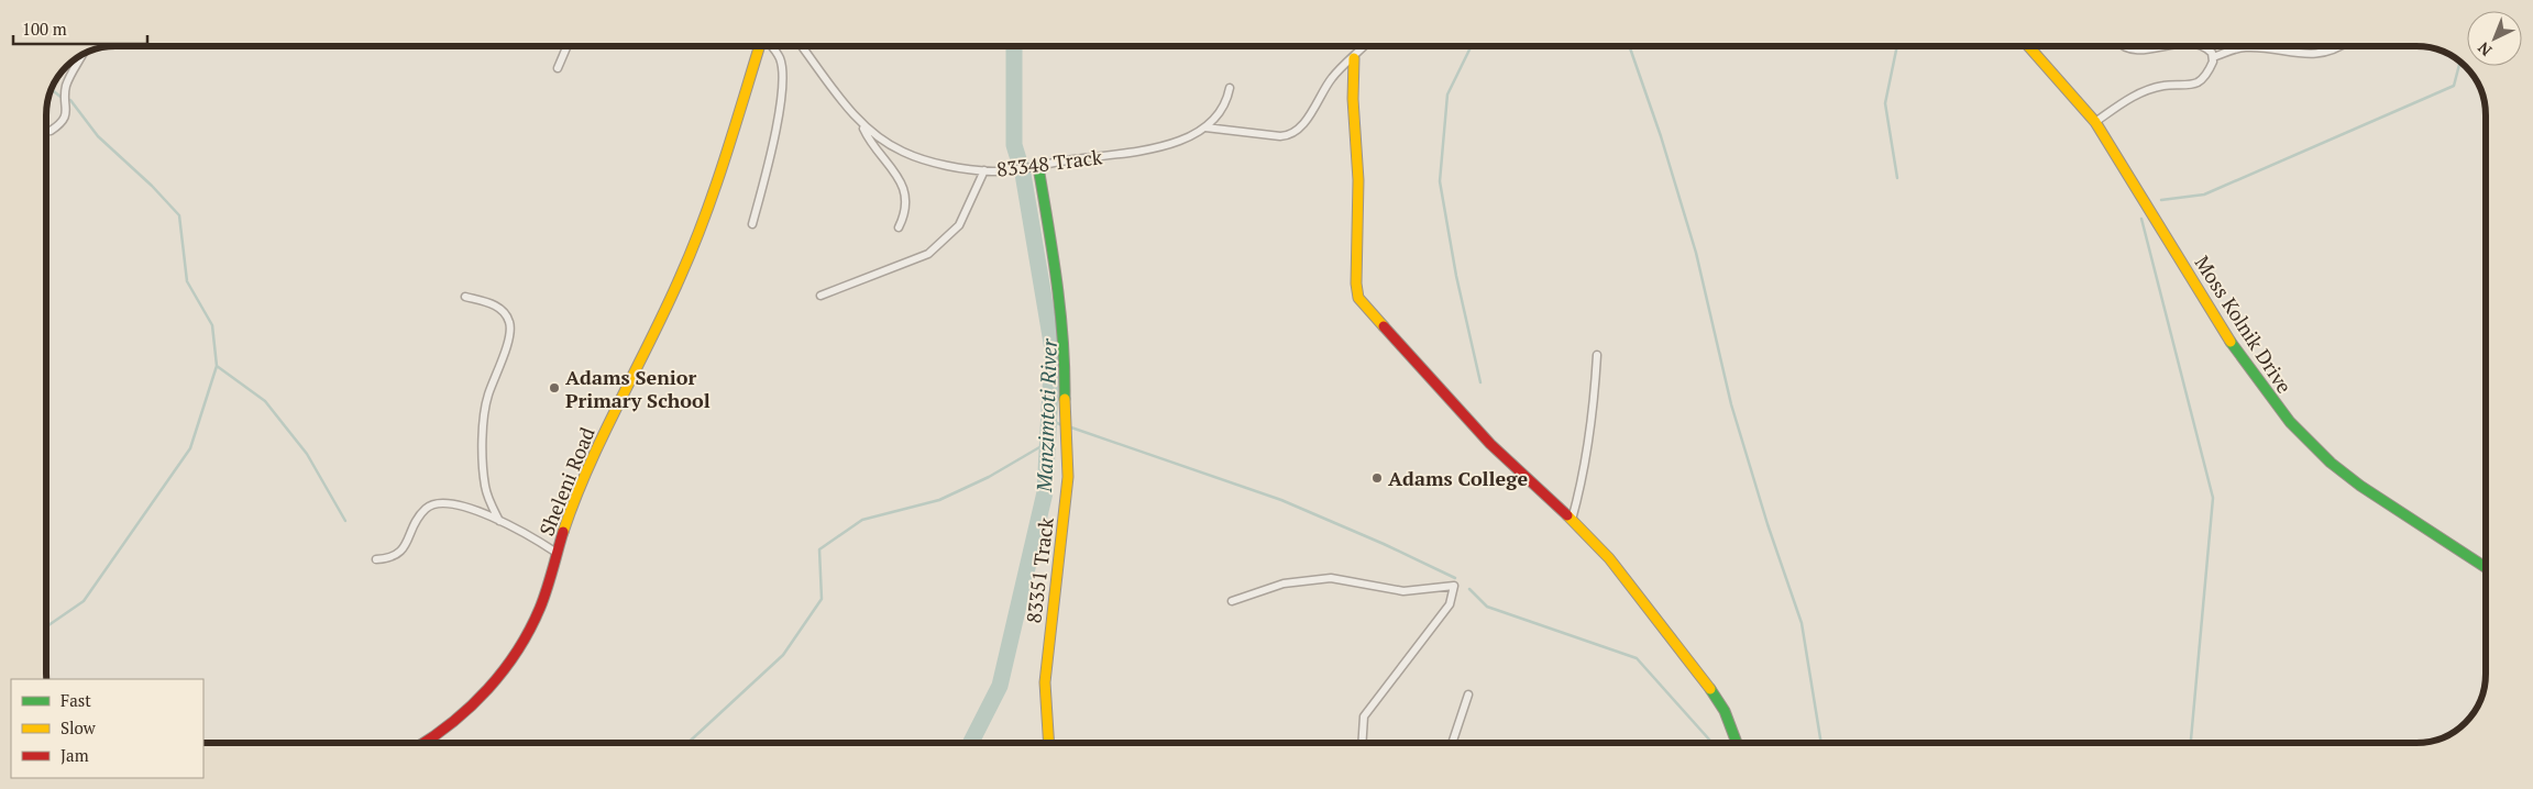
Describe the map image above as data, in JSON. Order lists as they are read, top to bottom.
{
  "streets": {
    "street": [
      "83348 Track",
      "Moss Kolnik Drive",
      "Sheleni Road",
      "83351 Track"
    ]
  },
  "crossings": [
    ["83348 Track", "83351 Track"]
  ],
  "water": ["Manzimtoti River"],
  "places": ["Adams Senior Primary School", "Adams College"],
  "legend": ["Fast", "Slow", "Jam"],
  "scale_bar": "100 m",
  "north": "bottom left"
}
